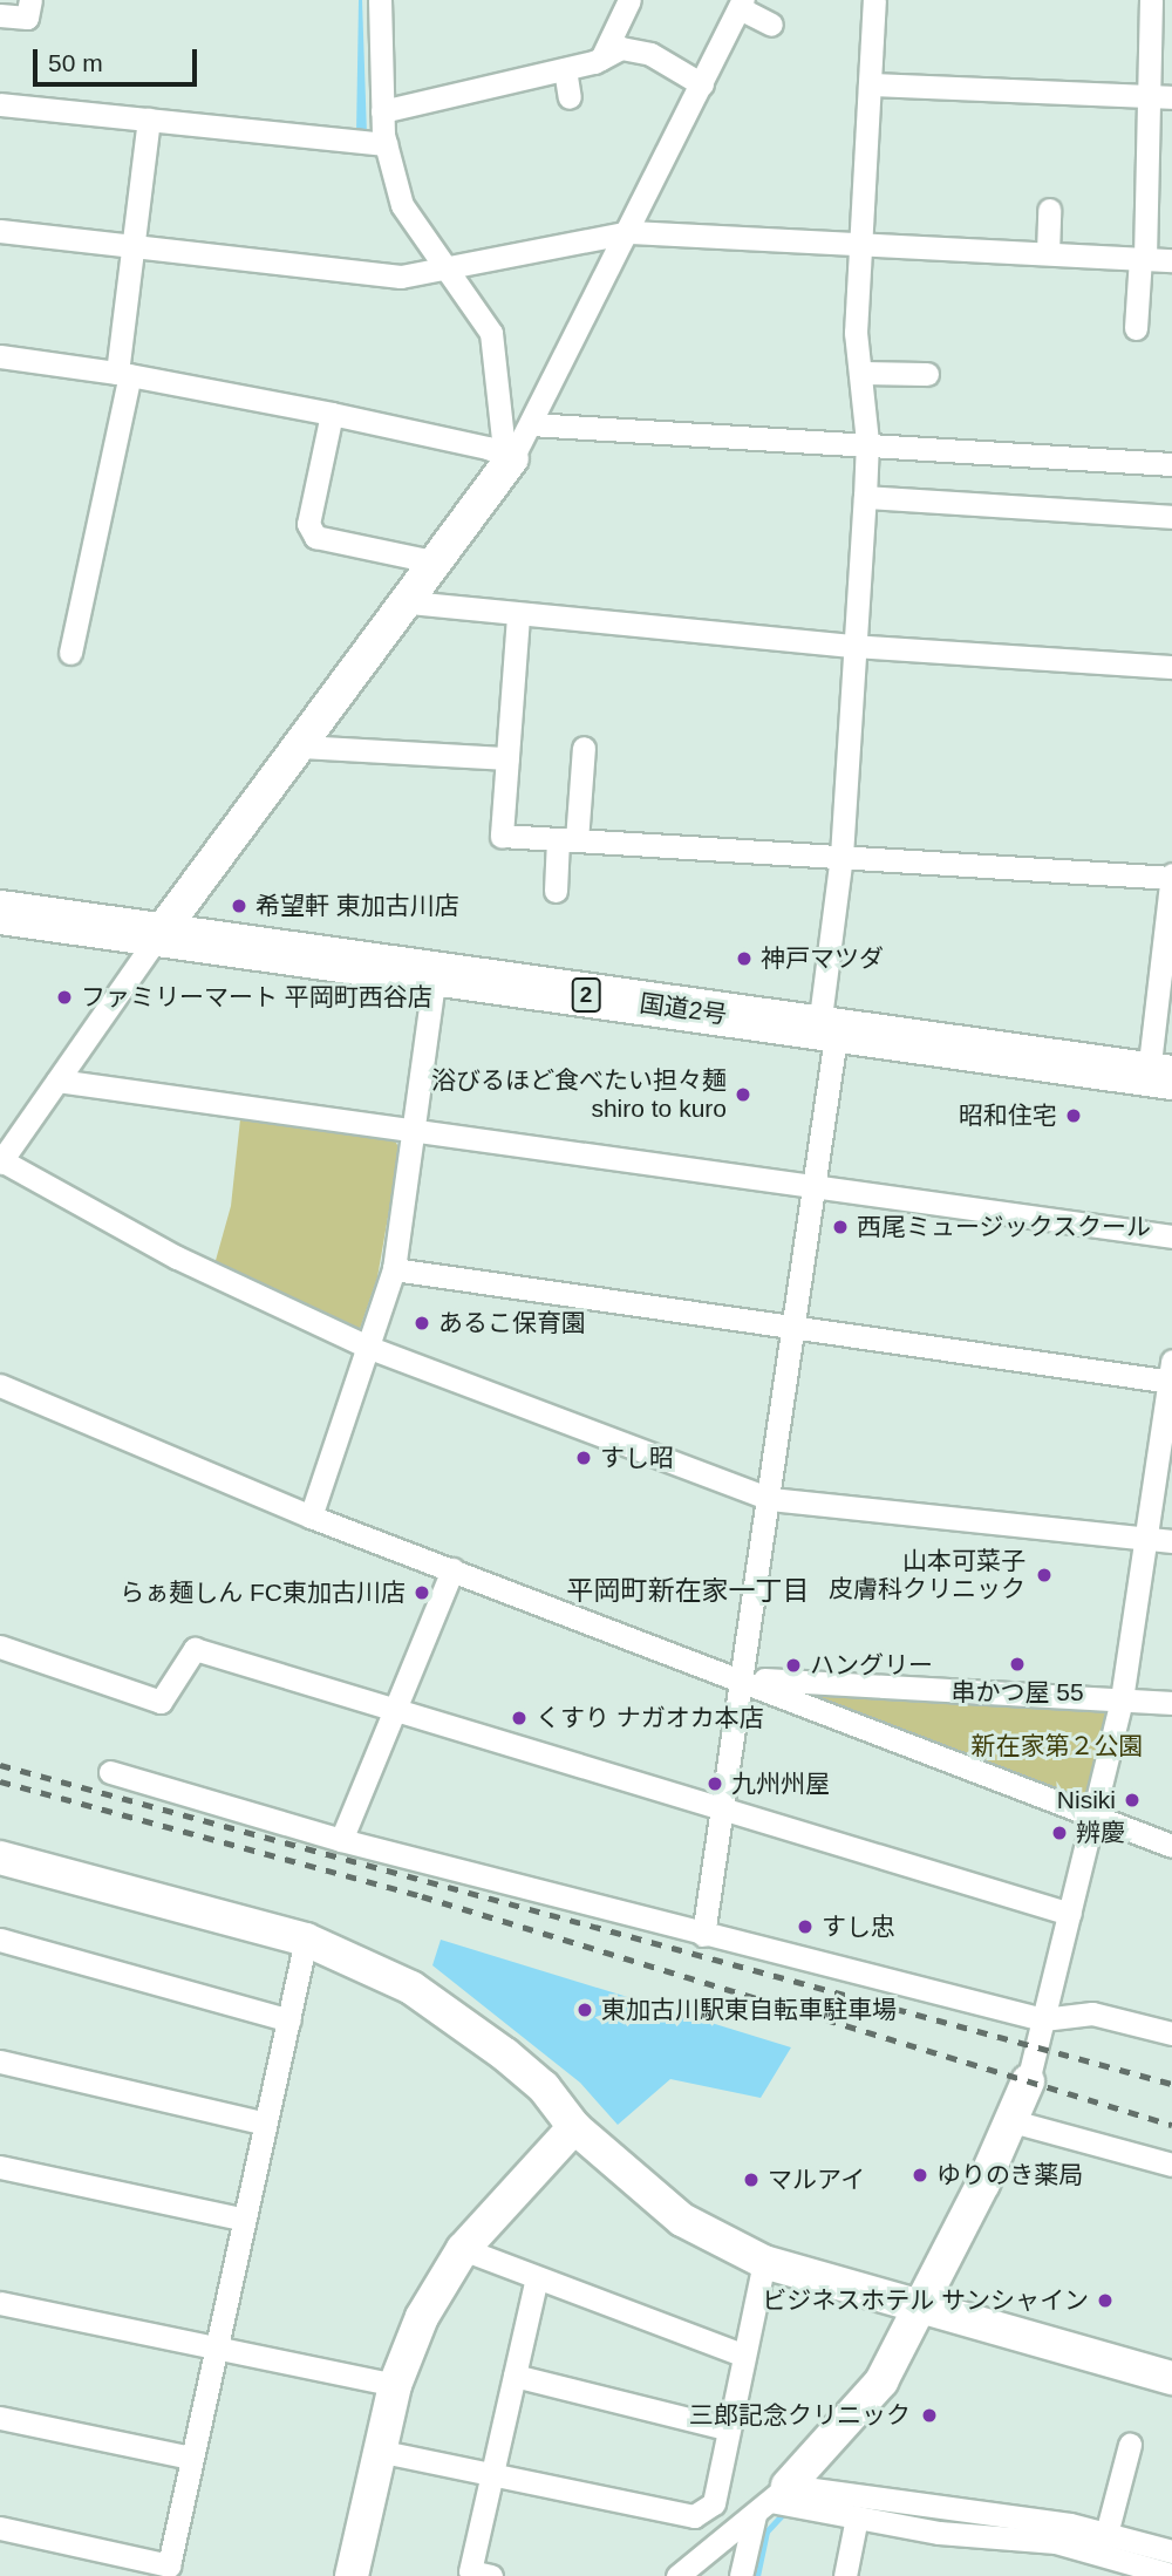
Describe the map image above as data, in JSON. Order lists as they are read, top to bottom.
{
  "streets": {
    "highway": ["2", "国道2号"]
  },
  "districts": ["平岡町新在家一丁目"],
  "parks": ["新在家第２公園"],
  "places": [
    "希望軒 東加古川店",
    "神戸マツダ",
    "ファミリーマート 平岡町西谷店",
    "浴びるほど食べたい担々麺 shiro to kuro",
    "昭和住宅",
    "西尾ミュージックスクール",
    "あるこ保育園",
    "すし昭",
    "山本可菜子 皮膚科クリニック",
    "らぁ麺しん FC東加古川店",
    "串かつ屋 55",
    "ハングリー",
    "くすり ナガオカ本店",
    "九州州屋",
    "Nisiki",
    "辨慶",
    "すし忠",
    "東加古川駅東自転車駐車場",
    "ゆりのき薬局",
    "マルアイ",
    "ビジネスホテル サンシャイン",
    "三郎記念クリニック"
  ],
  "scale_bar": "50 m"
}
